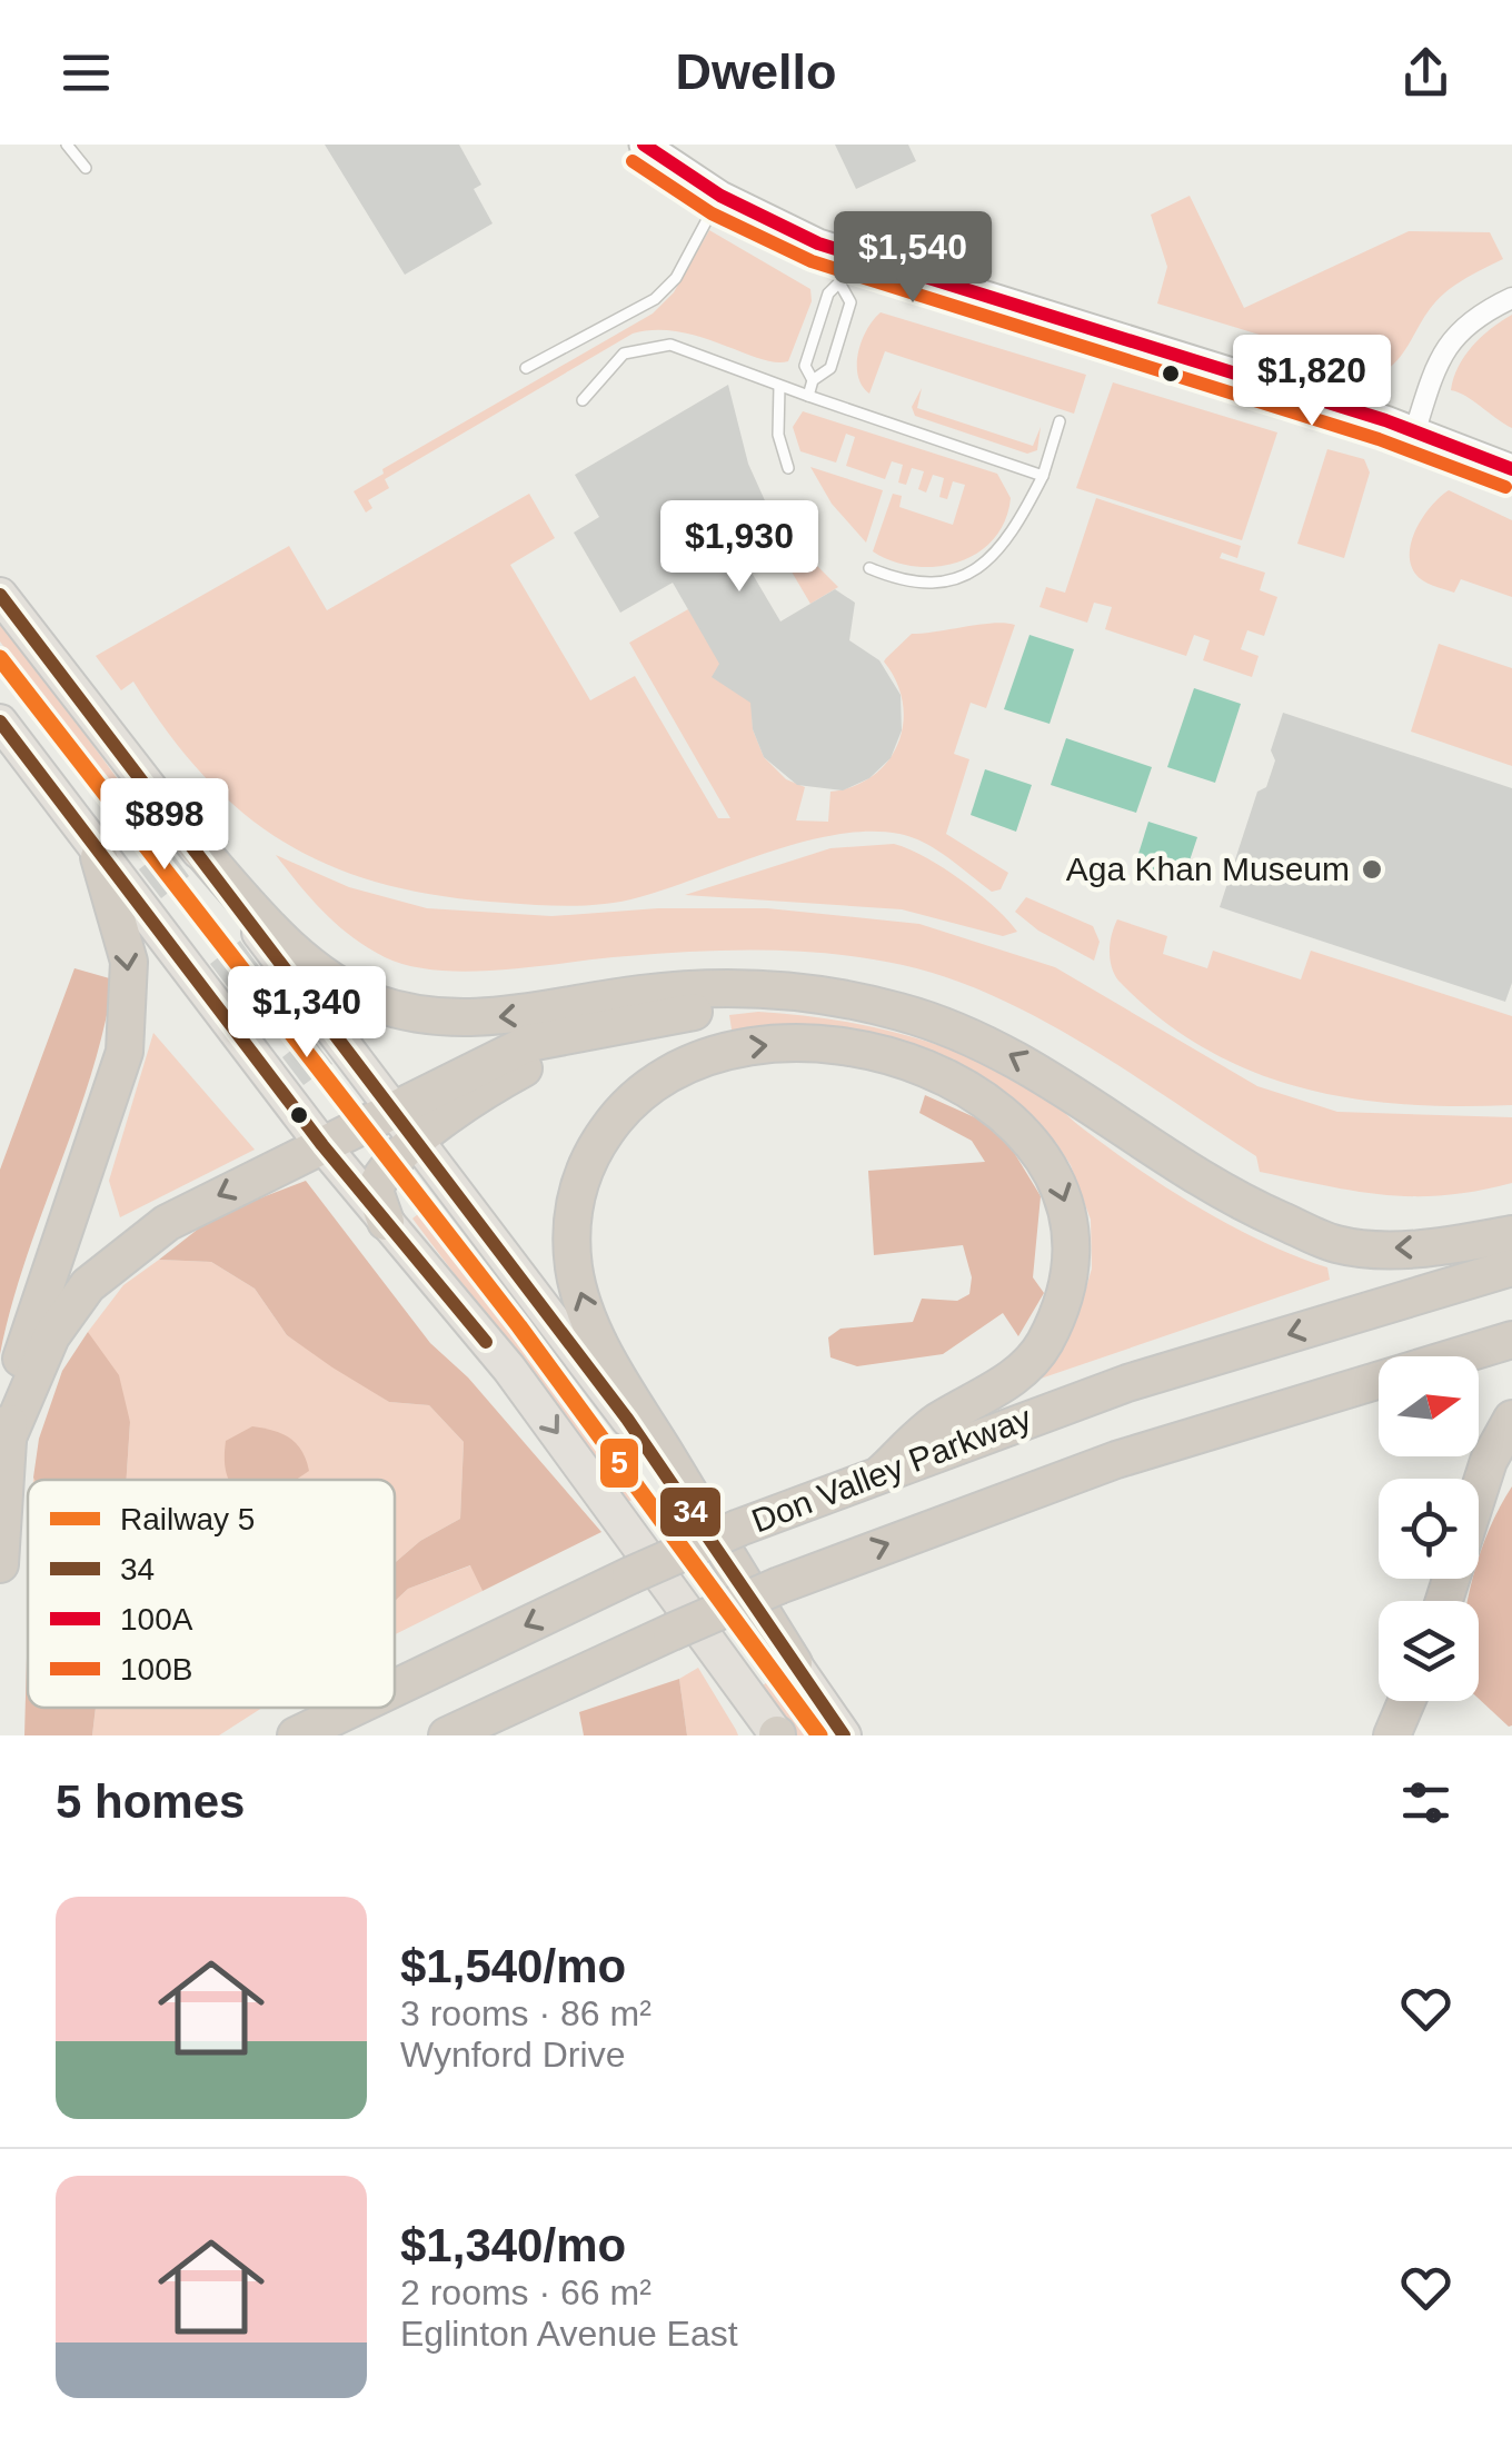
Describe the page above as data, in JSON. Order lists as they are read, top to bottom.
{
  "streets": {
    "highway": ["Don Valley Parkway"]
  },
  "places": ["Aga Khan Museum"],
  "lines": [
    "transit line 100A",
    "transit line 100B",
    "transit line 34",
    "rail line 5"
  ],
  "legend": [
    "Railway 5",
    "34",
    "100A",
    "100B"
  ],
  "north": "right",
  "page": {
    "header": "Dwello",
    "price": [
      "$1,540",
      "$1,820",
      "$1,930",
      "$898",
      "$1,340"
    ],
    "heading": "5 homes",
    "list": [
      {
        "name": "$1,540/mo",
        "note": "3 rooms · 86 m² · Wynford Drive"
      },
      {
        "name": "$1,340/mo",
        "note": "2 rooms · 66 m² · Eglinton Avenue East"
      }
    ]
  }
}
